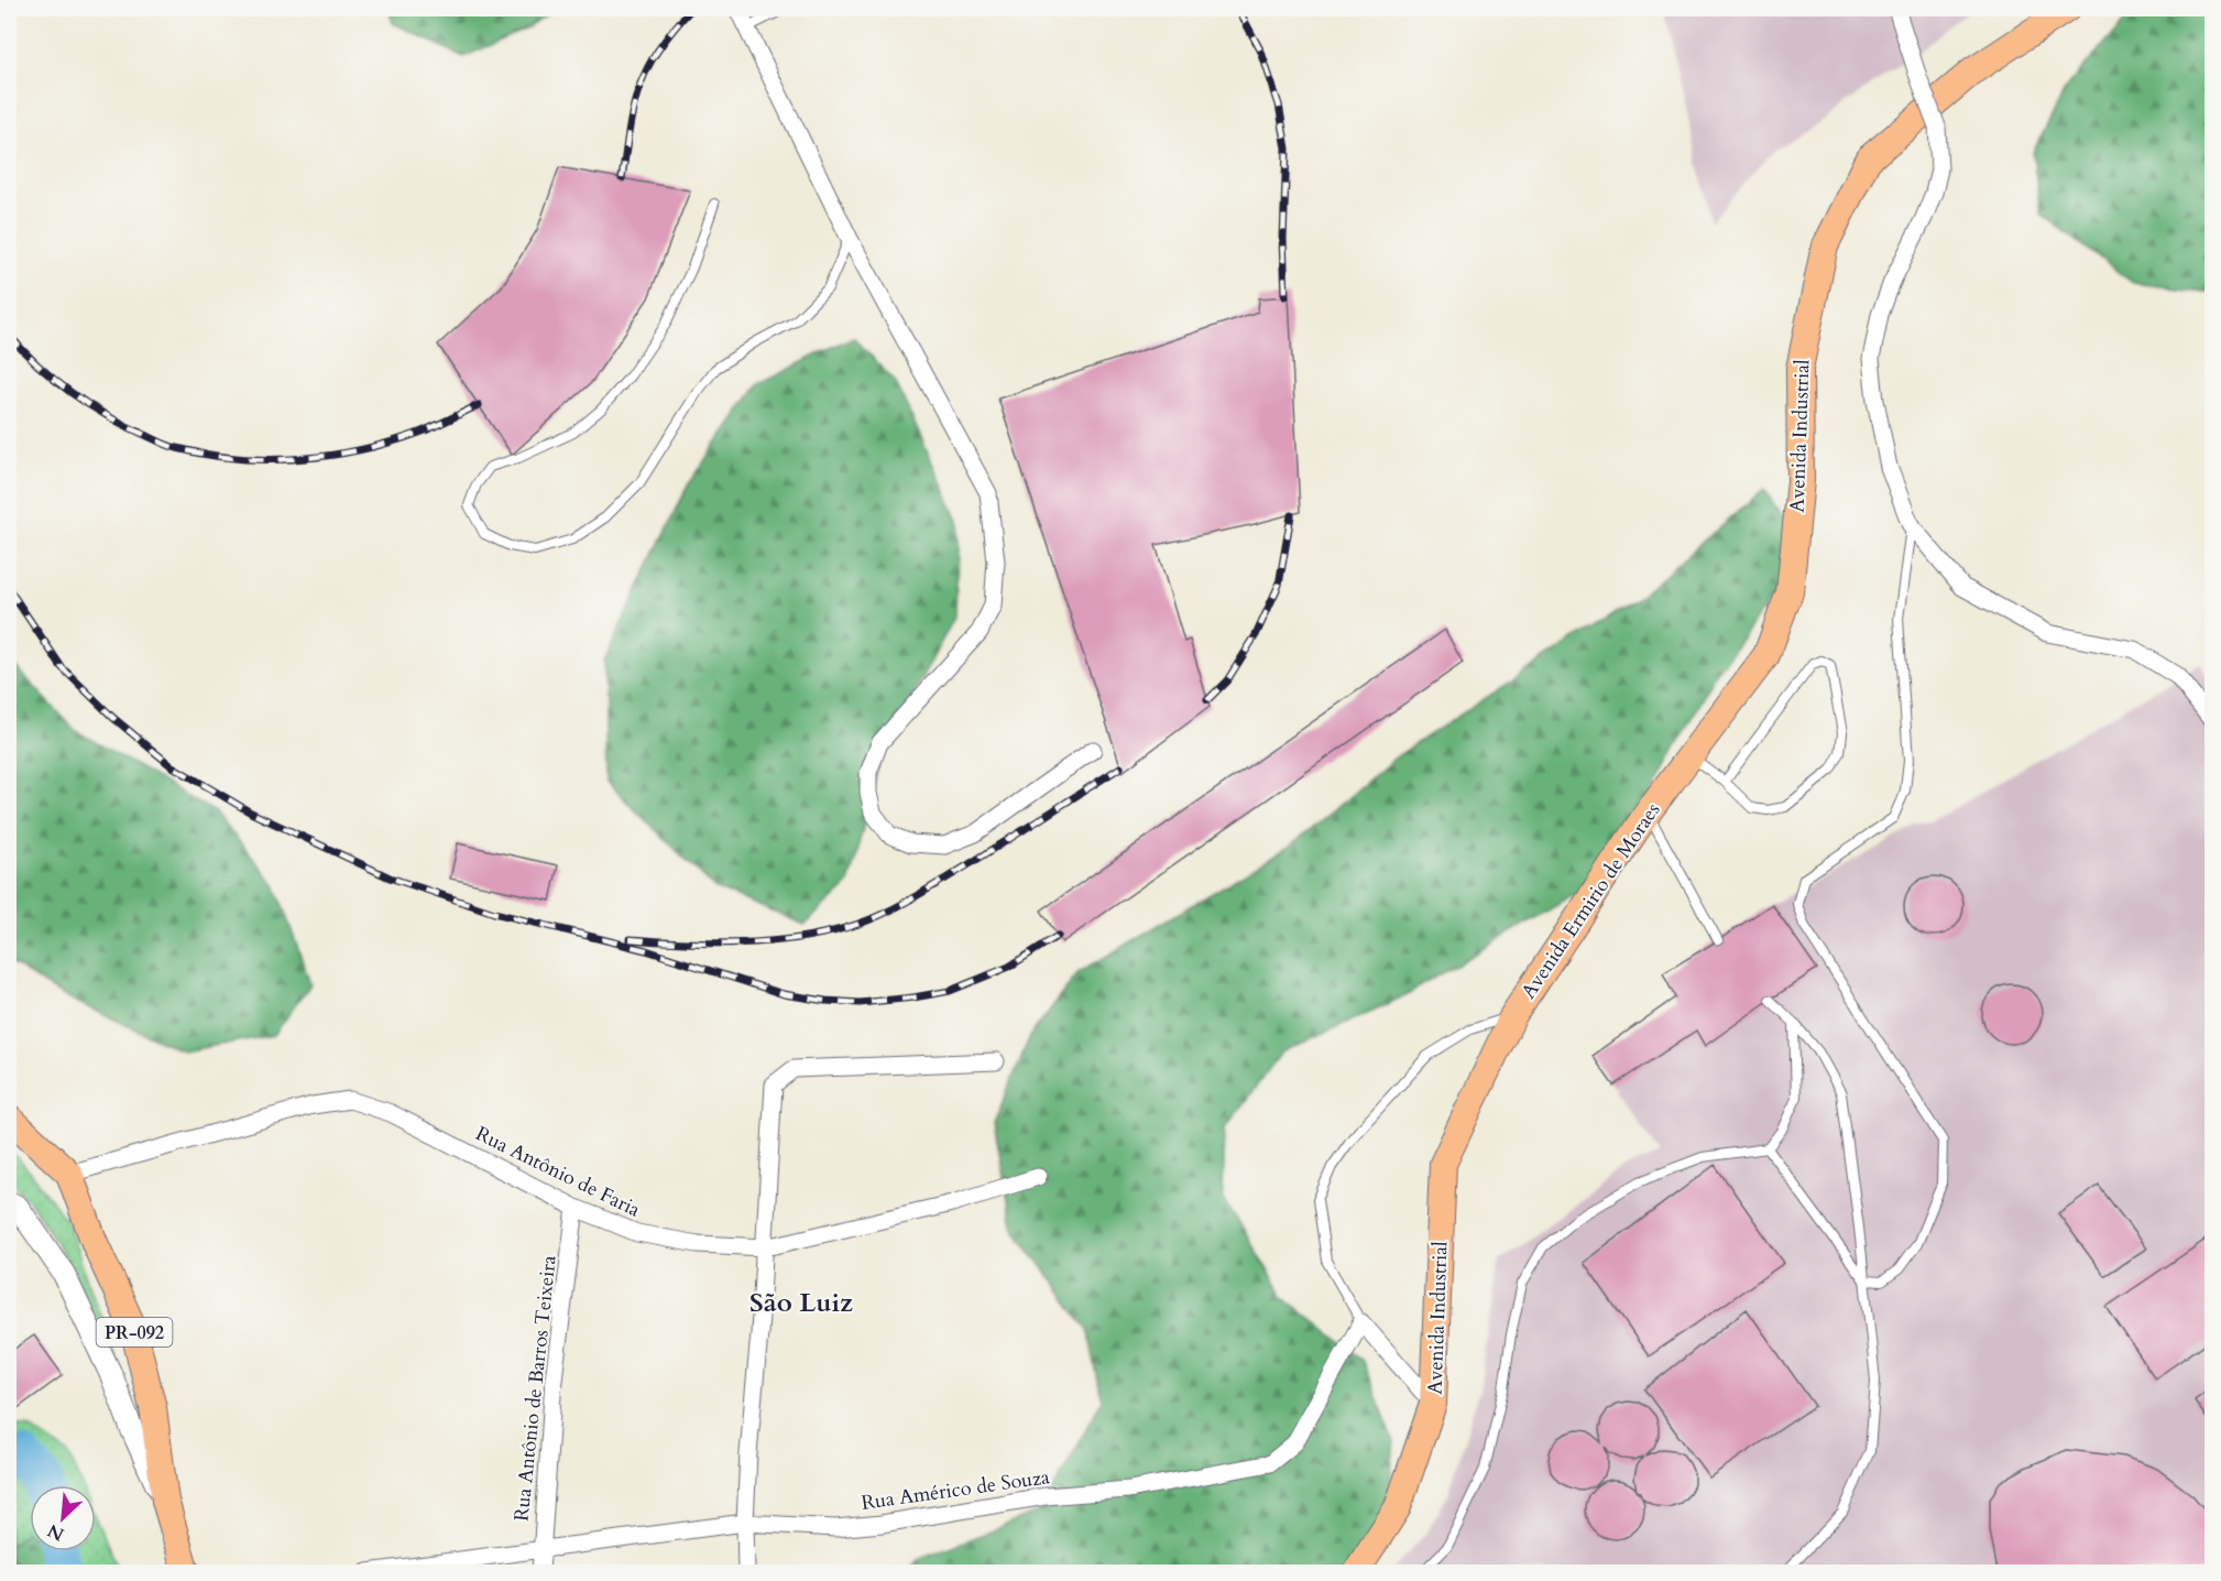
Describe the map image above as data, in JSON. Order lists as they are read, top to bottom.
{
  "streets": {
    "main road": ["Avenida Industrial", "Avenida Ermirio de Moraes", "PR-092"],
    "street": ["Rua Antônio de Faria", "Rua Antônio de Barros Teixeira", "Rua Américo de Souza"]
  },
  "crossings": [
    ["Avenida Industrial", "Avenida Ermirio de Moraes"],
    ["Rua Antônio de Faria", "PR-092"],
    ["Rua Antônio de Faria", "Rua Antônio de Barros Teixeira"],
    ["Rua Antônio de Barros Teixeira", "Rua Américo de Souza"]
  ],
  "districts": ["São Luiz"],
  "north": "bottom left"
}
